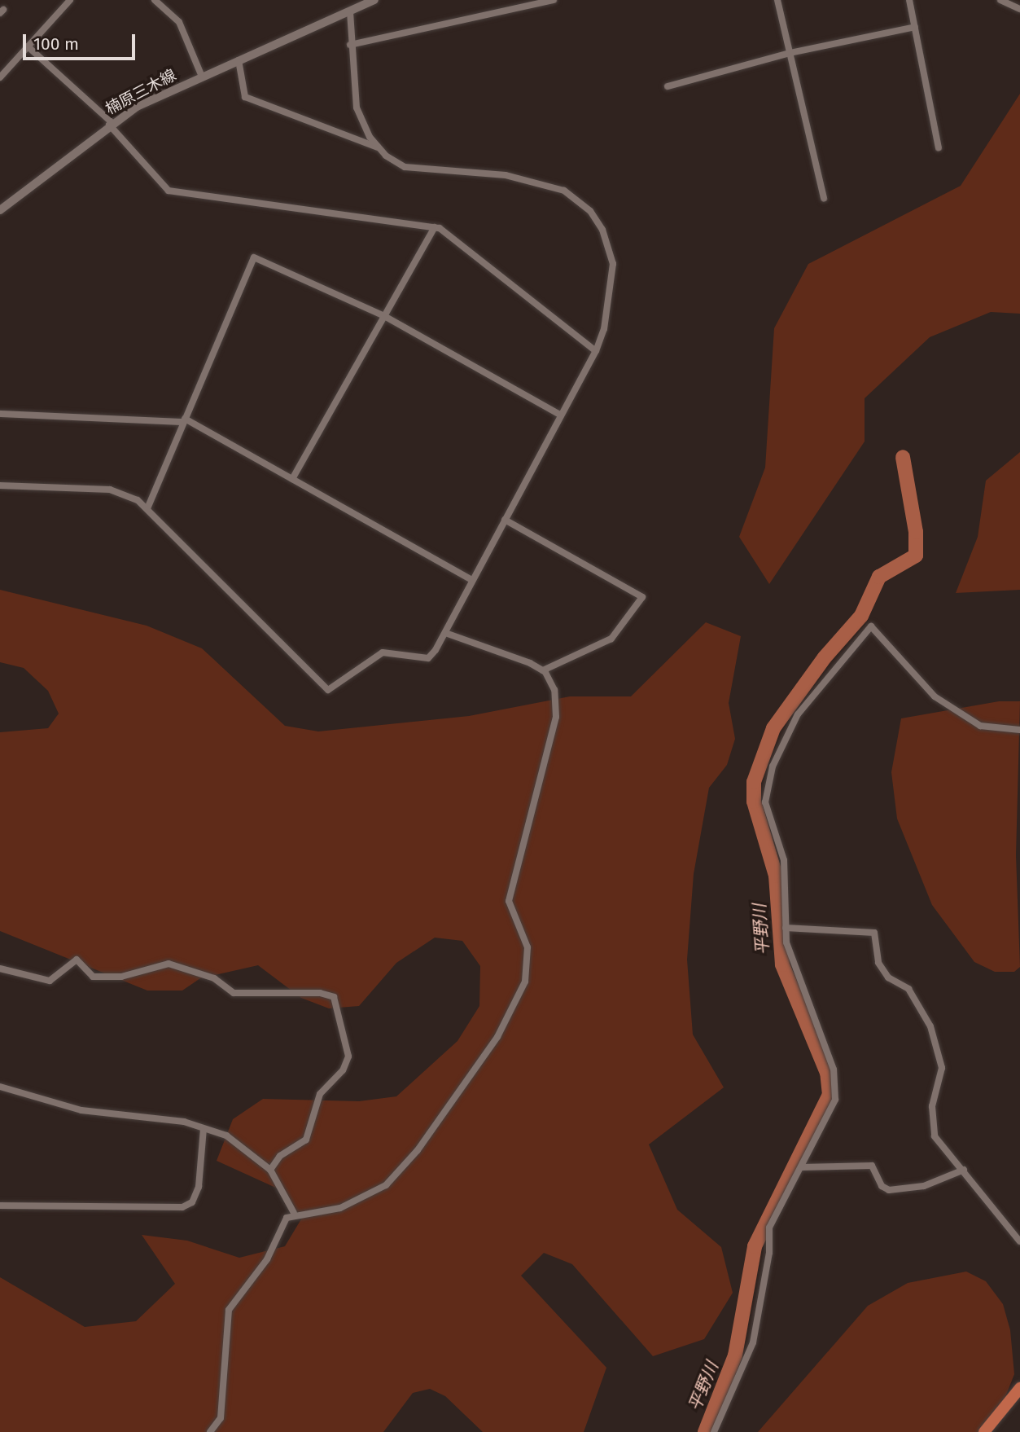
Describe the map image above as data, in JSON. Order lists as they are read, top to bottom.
{
  "streets": {
    "main road": ["楠原三木線"]
  },
  "water": ["平野川"],
  "scale_bar": "100 m"
}
